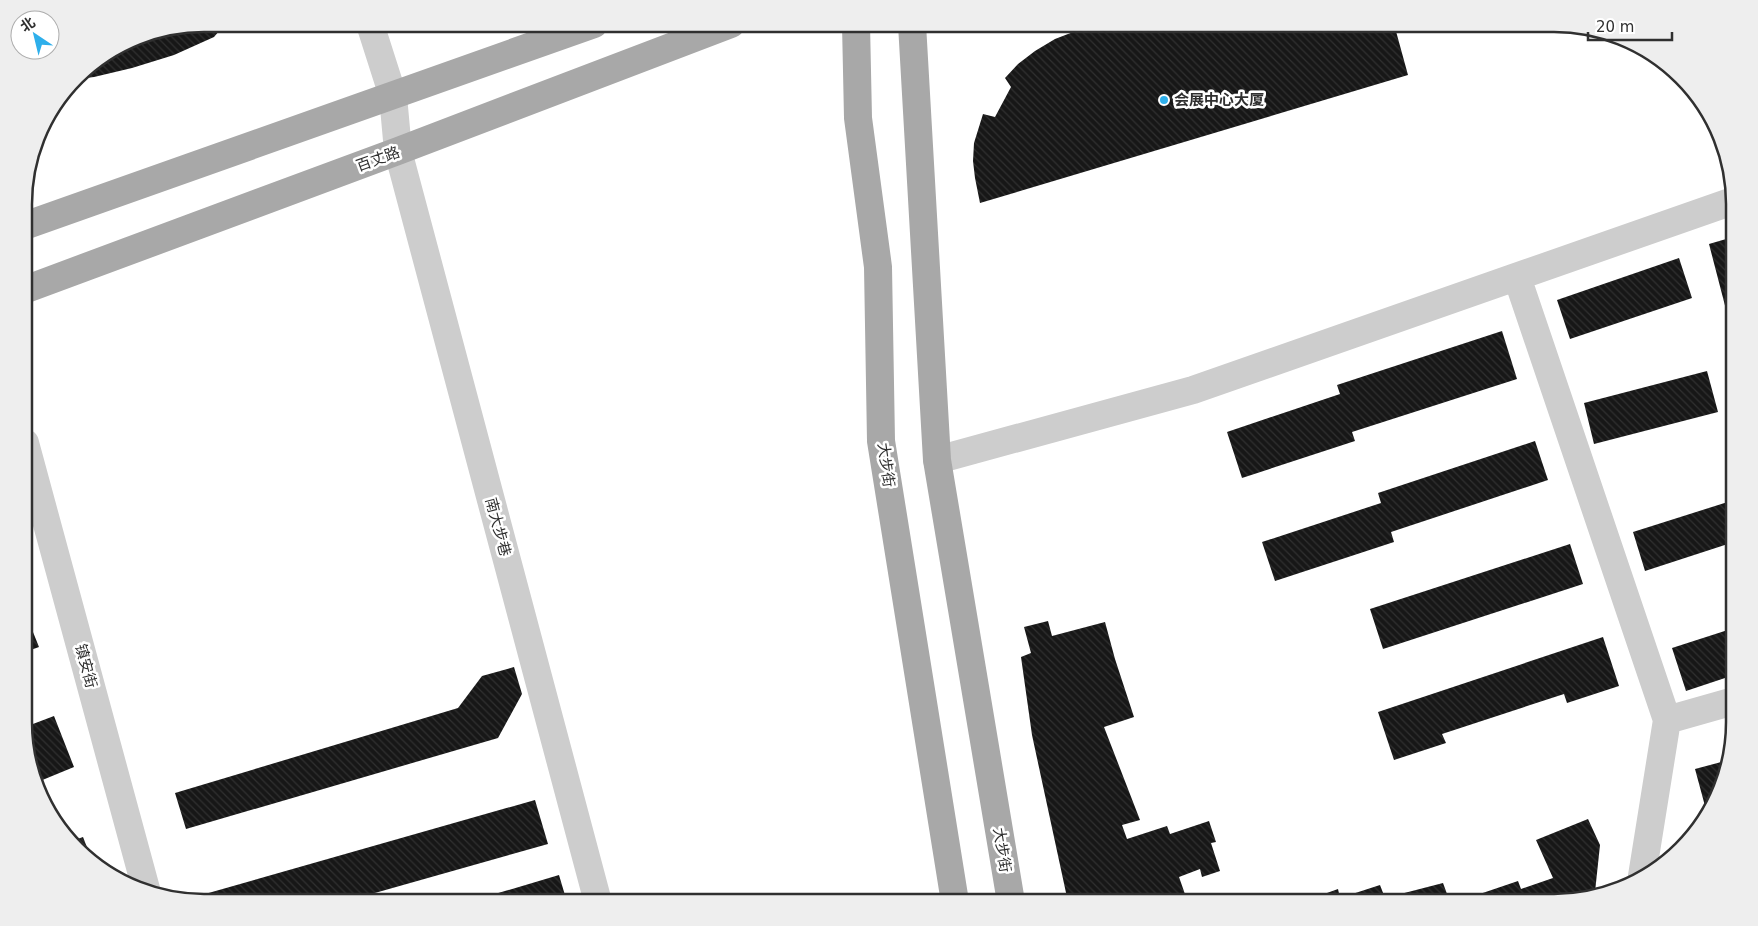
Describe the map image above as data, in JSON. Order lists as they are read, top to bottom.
{
  "streets": {
    "main road": ["百丈路", "大步街"],
    "street": ["南大步巷", "镇安街"]
  },
  "crossings": [
    ["百丈路", "南大步巷"]
  ],
  "places": ["会展中心大厦"],
  "scale_bar": "20 m",
  "north": "top left"
}
